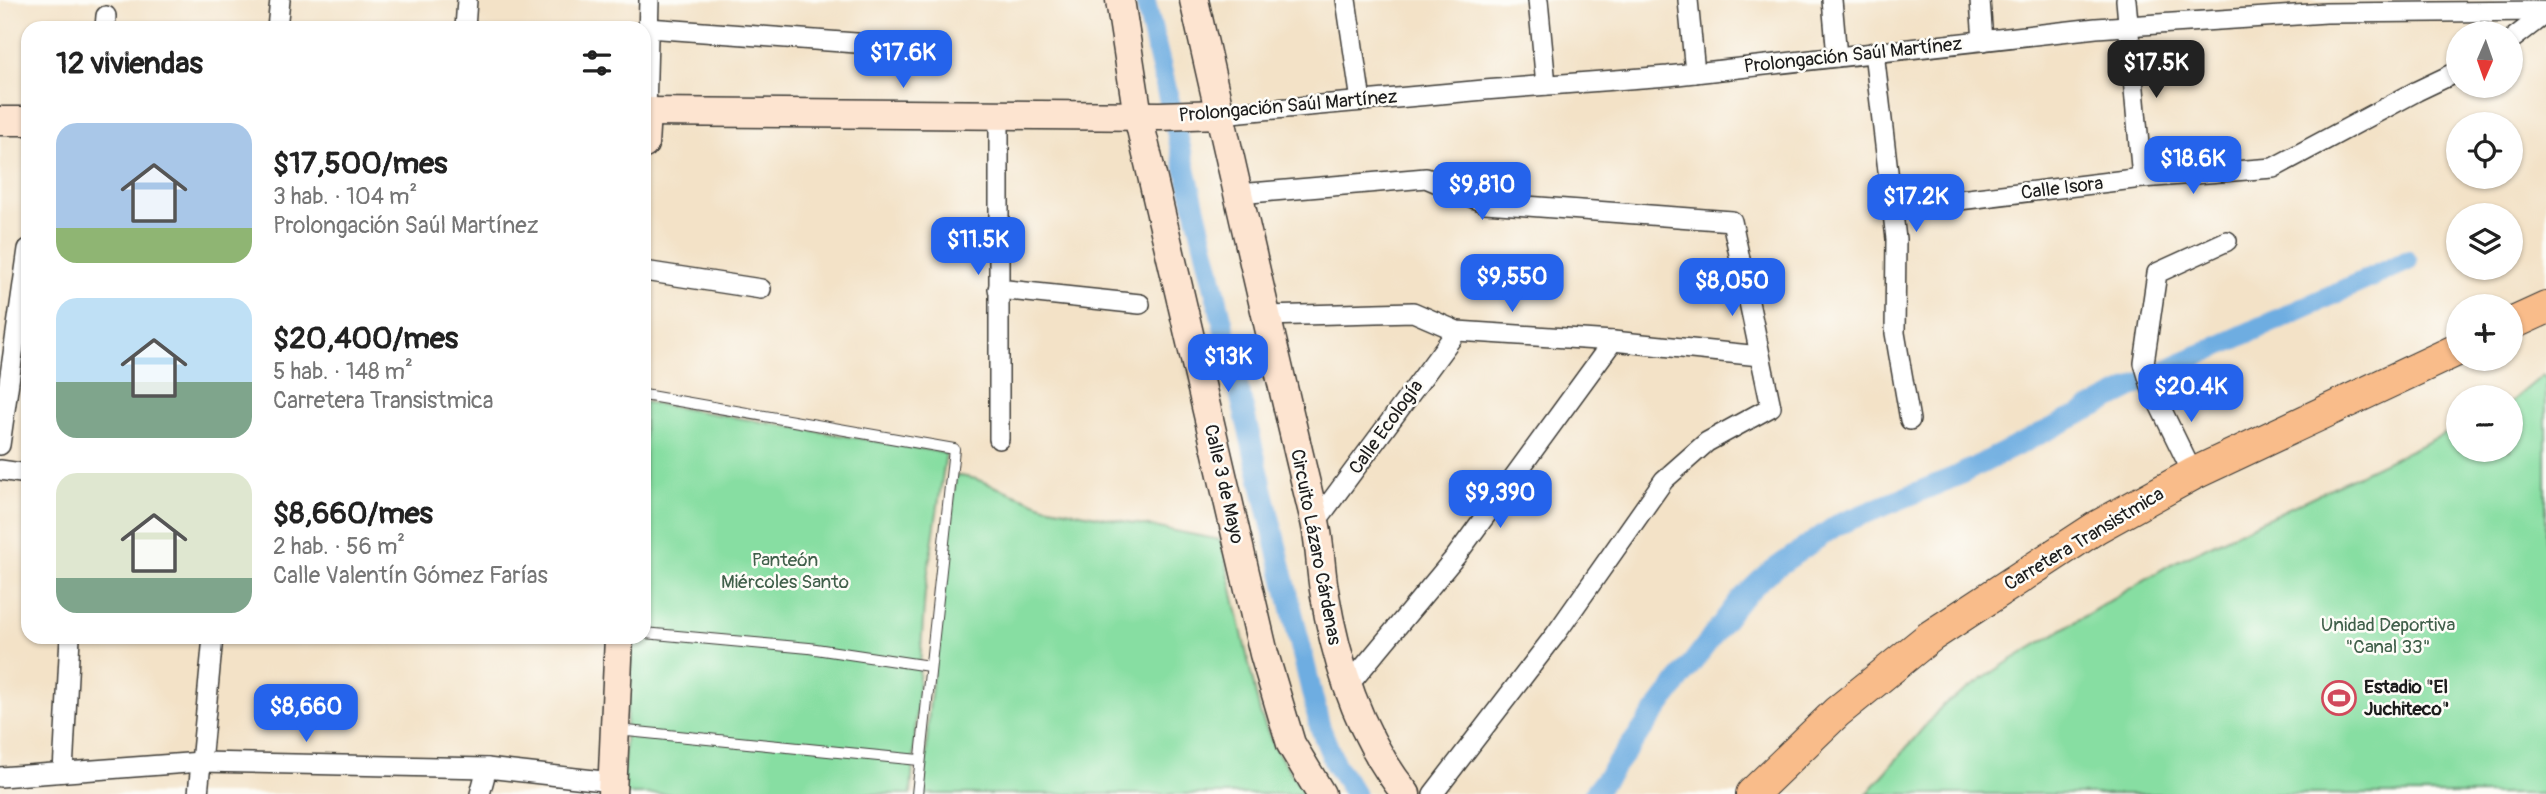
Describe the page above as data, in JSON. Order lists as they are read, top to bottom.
{
  "streets": {
    "main road": ["Carretera Transistmica"],
    "street": [
      "Prolongación Saúl Martínez",
      "Calle Isora",
      "Calle Ecología",
      "Calle 3 de Mayo",
      "Circuito Lázaro Cárdenas"
    ]
  },
  "crossings": [
    ["Prolongación Saúl Martínez", "Calle 3 de Mayo"],
    ["Prolongación Saúl Martínez", "Circuito Lázaro Cárdenas"],
    ["Calle Ecología", "Circuito Lázaro Cárdenas"]
  ],
  "parks": ["Panteón Miércoles Santo", "Unidad Deportiva \"Canal 33\""],
  "places": {
    "sports": ["Estadio \"El Juchiteco\""]
  },
  "north": "bottom",
  "page": {
    "map_buttons": ["+", "−"],
    "heading": "12 viviendas",
    "price": [
      "$17.6K",
      "$17.5K",
      "$18.6K",
      "$9,810",
      "$17.2K",
      "$11.5K",
      "$9,550",
      "$8,050",
      "$13K",
      "$20.4K",
      "$9,390",
      "$8,660"
    ],
    "list": [
      {
        "name": "$17,500/mes",
        "note": "3 hab. · 104 m² · Prolongación Saúl Martínez"
      },
      {
        "name": "$20,400/mes",
        "note": "5 hab. · 148 m² · Carretera Transistmica"
      },
      {
        "name": "$8,660/mes",
        "note": "2 hab. · 56 m² · Calle Valentín Gómez Farías"
      }
    ]
  }
}
